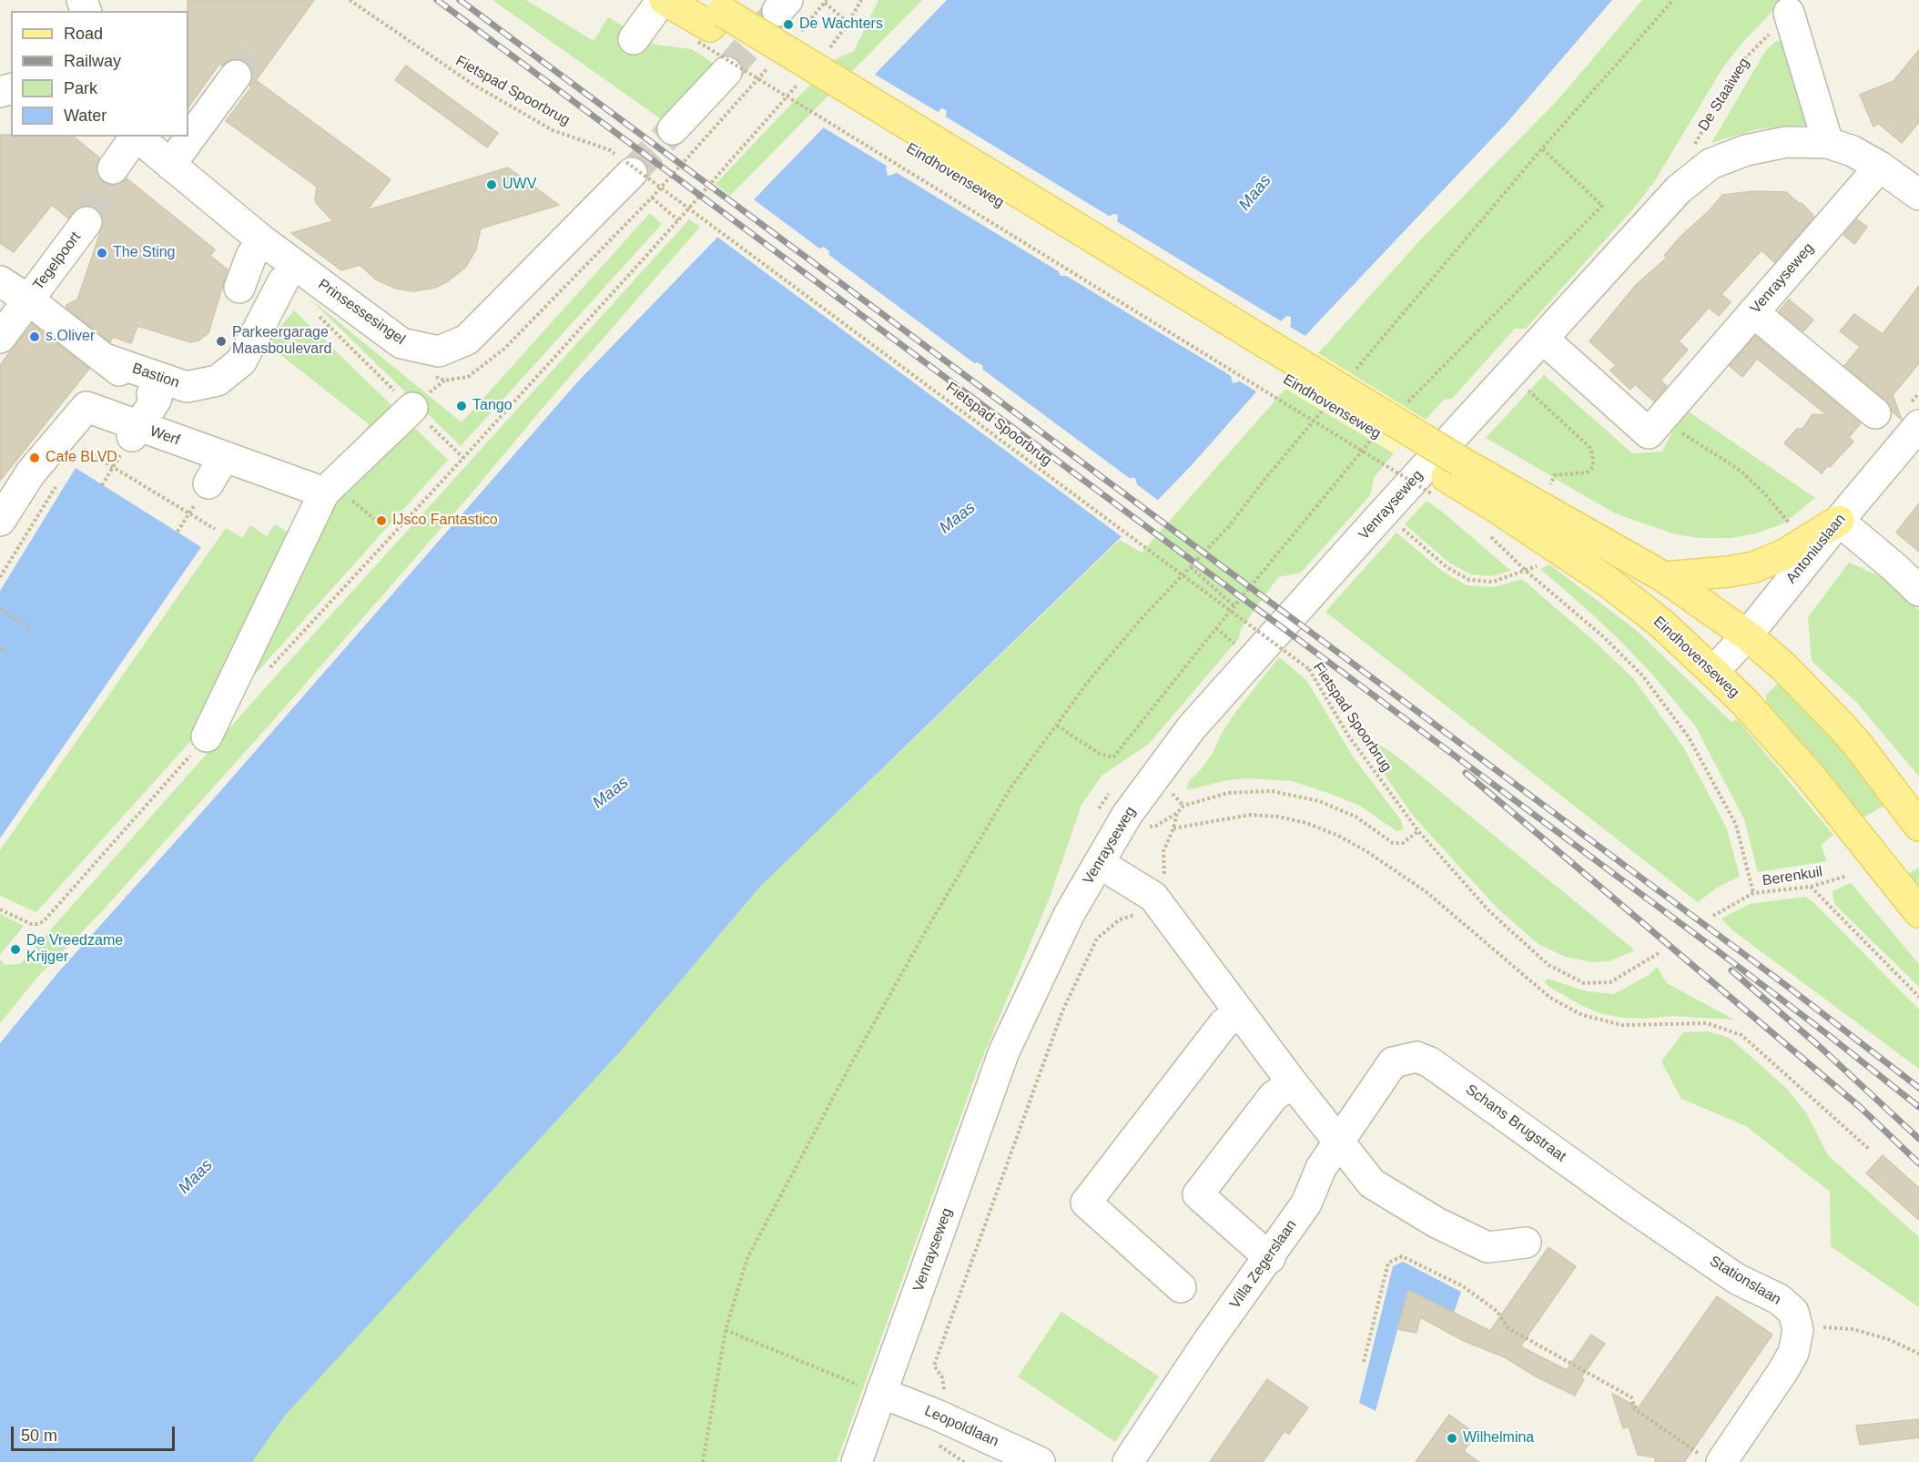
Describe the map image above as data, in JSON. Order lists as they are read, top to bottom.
{
  "streets": {
    "main road": ["Eindhovenseweg"],
    "street": [
      "Tegelpoort",
      "Venrayseweg",
      "Prinsessesingel",
      "Bastion",
      "Werf",
      "Antoniuslaan",
      "Schans Brugstraat",
      "Villa Zegerslaan",
      "Stationslaan",
      "Leopoldlaan"
    ],
    "path": ["Fietspad Spoorbrug", "De Staaiweg", "Berenkuil"]
  },
  "crossings": [
    ["Fietspad Spoorbrug", "Prinsessesingel"],
    ["Eindhovenseweg", "Antoniuslaan"],
    ["Tegelpoort", "Bastion"],
    ["Venrayseweg", "Leopoldlaan"],
    ["Schans Brugstraat", "Villa Zegerslaan"],
    ["Schans Brugstraat", "Stationslaan"]
  ],
  "water": ["Maas"],
  "places": [
    "De Wachters",
    "UWV",
    "The Sting",
    "s.Oliver",
    "Parkeergarage Maasboulevard",
    "Tango",
    "Cafe BLVD",
    "IJsco Fantastico",
    "De Vreedzame Krijger",
    "Wilhelmina"
  ],
  "legend": [
    "Road",
    "Railway",
    "Park",
    "Water"
  ],
  "scale_bar": "50 m"
}
